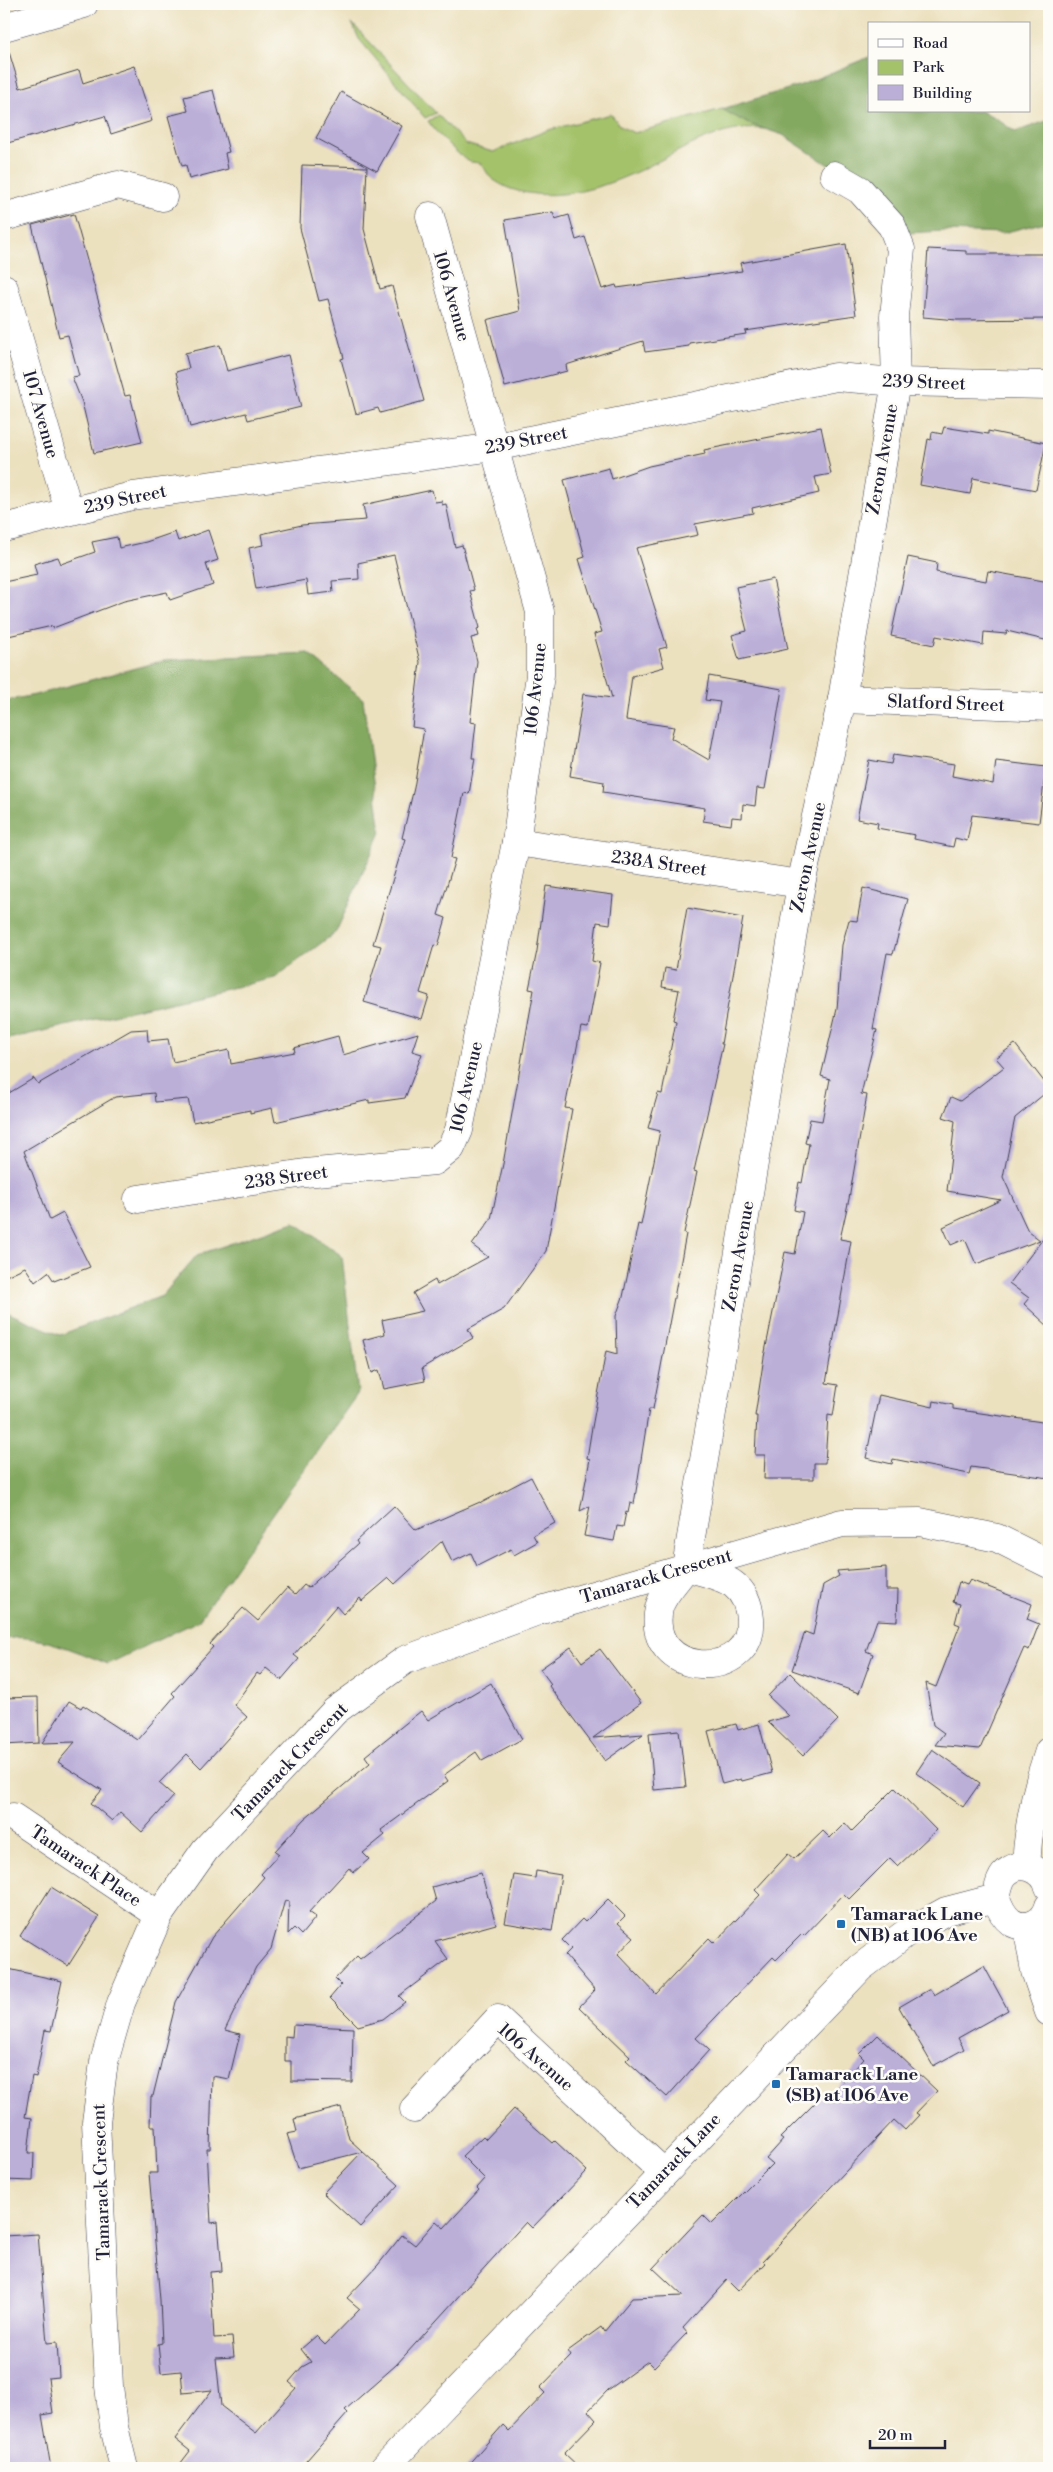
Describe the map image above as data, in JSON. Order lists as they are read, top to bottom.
{
  "streets": {
    "street": [
      "106 Avenue",
      "239 Street",
      "107 Avenue",
      "Zeron Avenue",
      "Slatford Street",
      "238A Street",
      "238 Street",
      "Tamarack Crescent",
      "Tamarack Place",
      "Tamarack Lane"
    ]
  },
  "crossings": [
    ["106 Avenue", "239 Street"],
    ["106 Avenue", "238A Street"],
    ["106 Avenue", "238 Street"],
    ["106 Avenue", "Tamarack Lane"],
    ["239 Street", "107 Avenue"],
    ["239 Street", "Zeron Avenue"],
    ["Zeron Avenue", "Slatford Street"],
    ["Zeron Avenue", "238A Street"],
    ["Zeron Avenue", "Tamarack Crescent"],
    ["Tamarack Crescent", "Tamarack Place"]
  ],
  "places": {
    "transit": ["Tamarack Lane (NB) at 106 Ave", "Tamarack Lane (SB) at 106 Ave"]
  },
  "legend": ["Road", "Park", "Building"],
  "scale_bar": "20 m"
}
